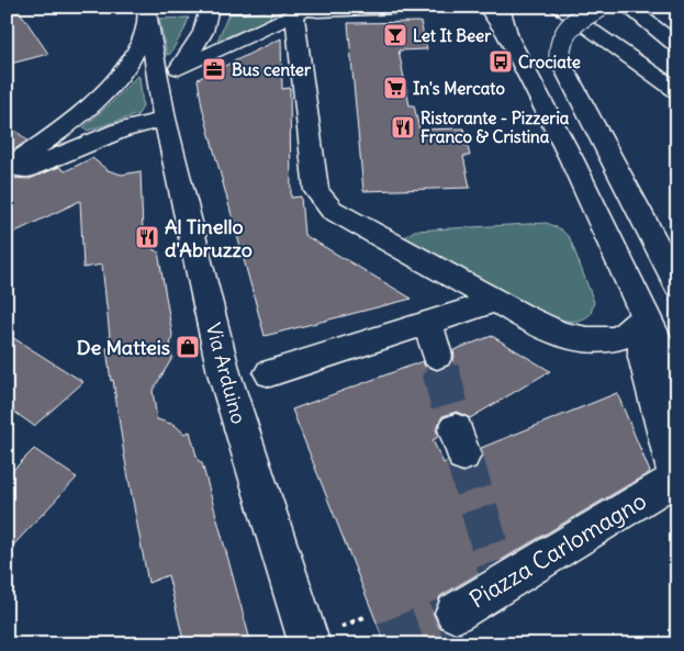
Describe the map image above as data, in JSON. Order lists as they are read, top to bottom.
{
  "streets": {
    "street": ["Via Arduino", "Piazza Carlomagno"]
  },
  "places": {
    "bar": ["Let It Beer"],
    "bus stop": ["Crociate"],
    "office": ["Bus center"],
    "supermarket": ["In's Mercato"],
    "restaurant": ["Ristorante - Pizzeria Franco & Cristina", "Al Tinello d'Abruzzo"],
    "shop": ["De Matteis"]
  }
}
